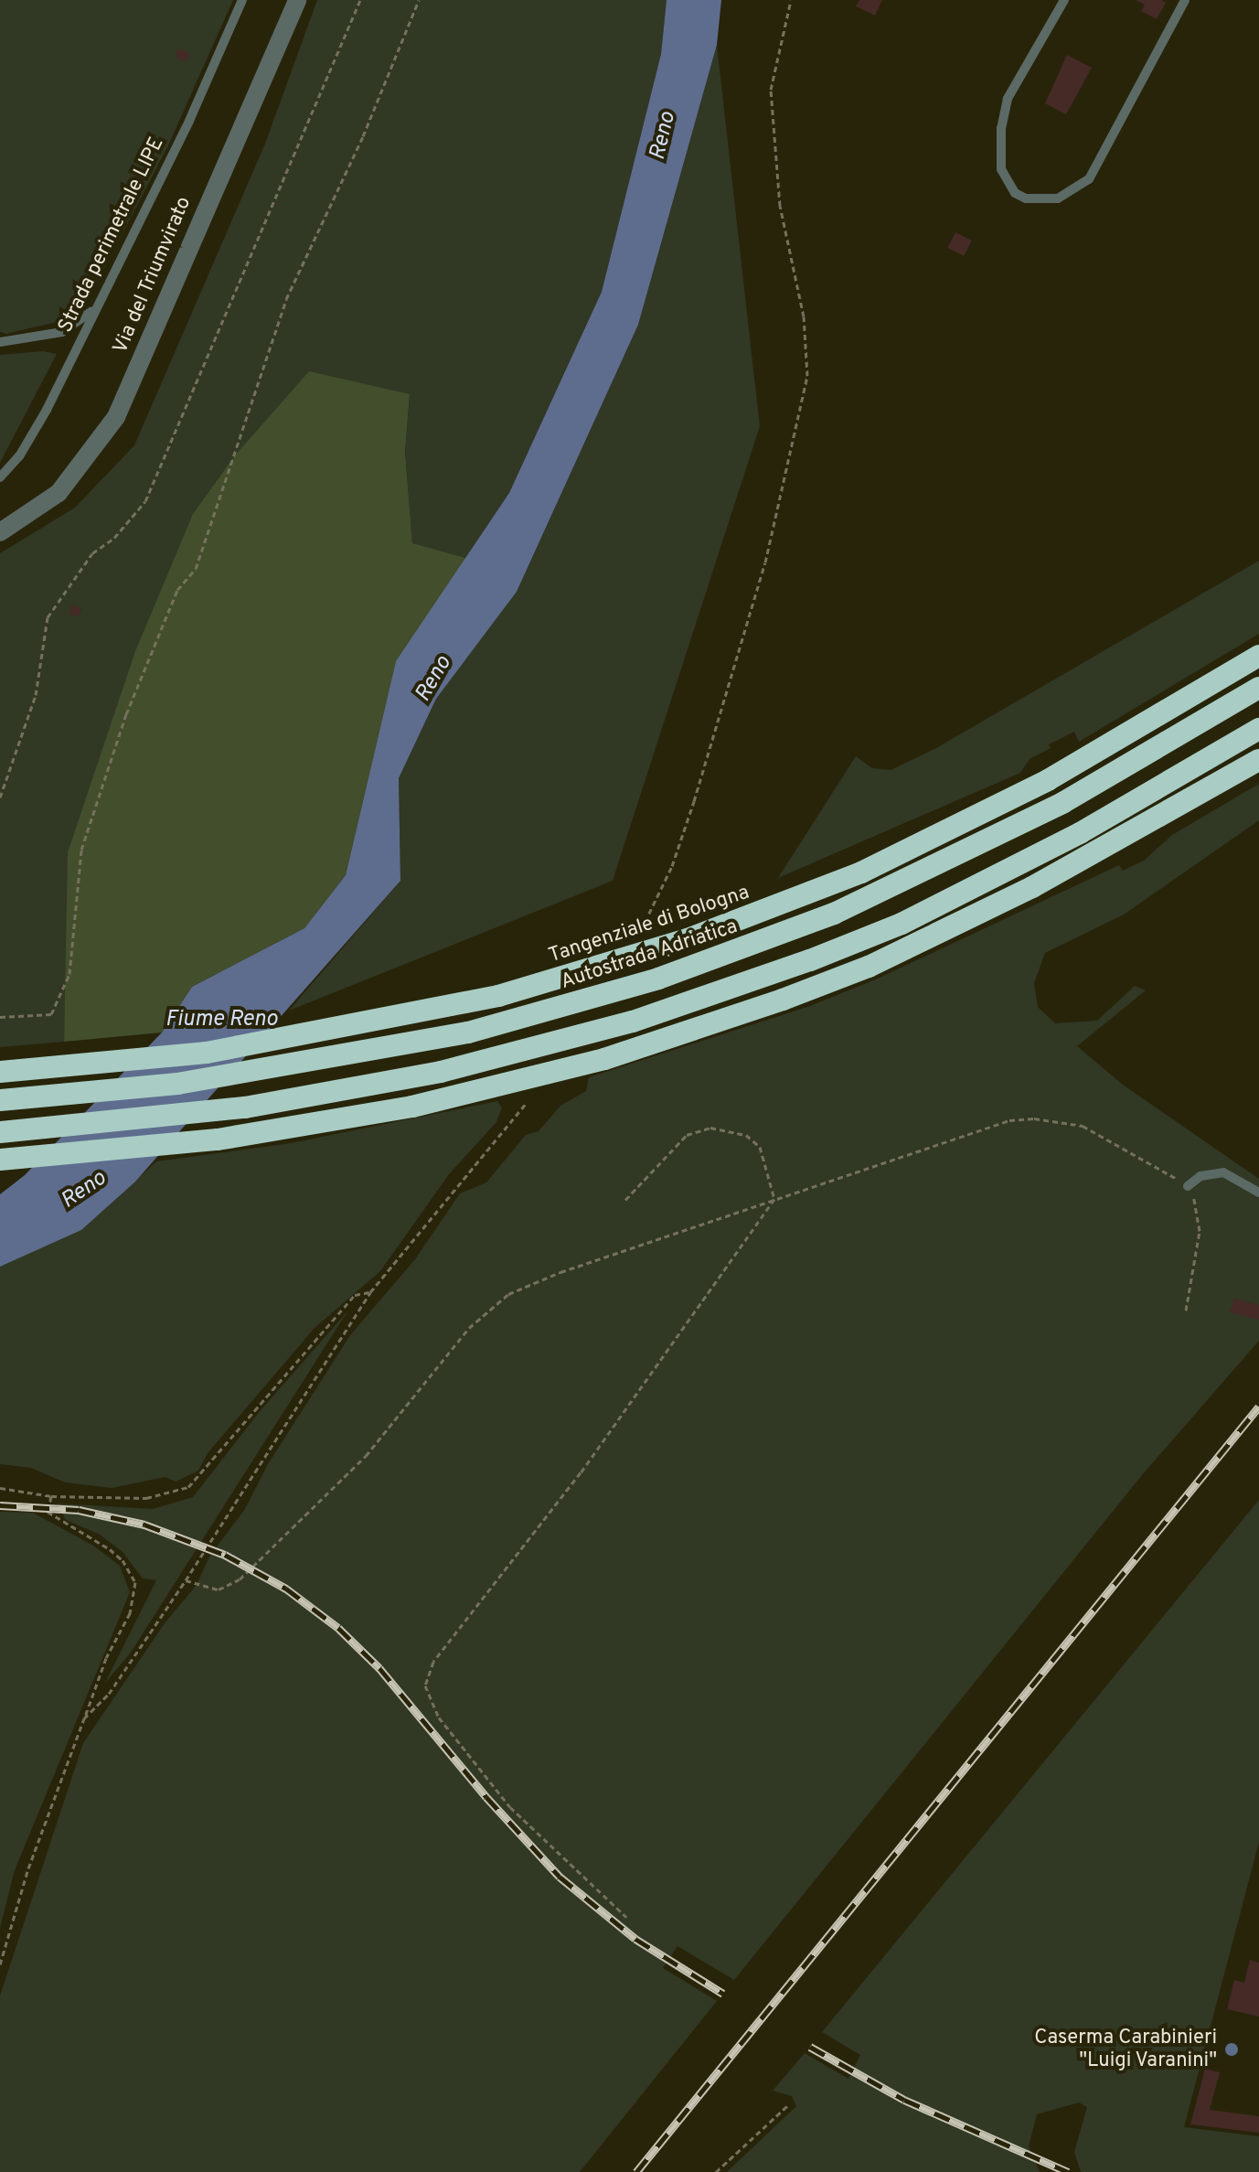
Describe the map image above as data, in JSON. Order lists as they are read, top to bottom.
{
  "streets": {
    "highway": ["Tangenziale di Bologna", "Autostrada Adriatica"],
    "street": ["Via del Triumvirato"],
    "lane": ["Strada perimetrale LIPE"]
  },
  "water": ["Reno", "Fiume Reno"],
  "places": ["Caserma Carabinieri \"Luigi Varanini\""]
}
